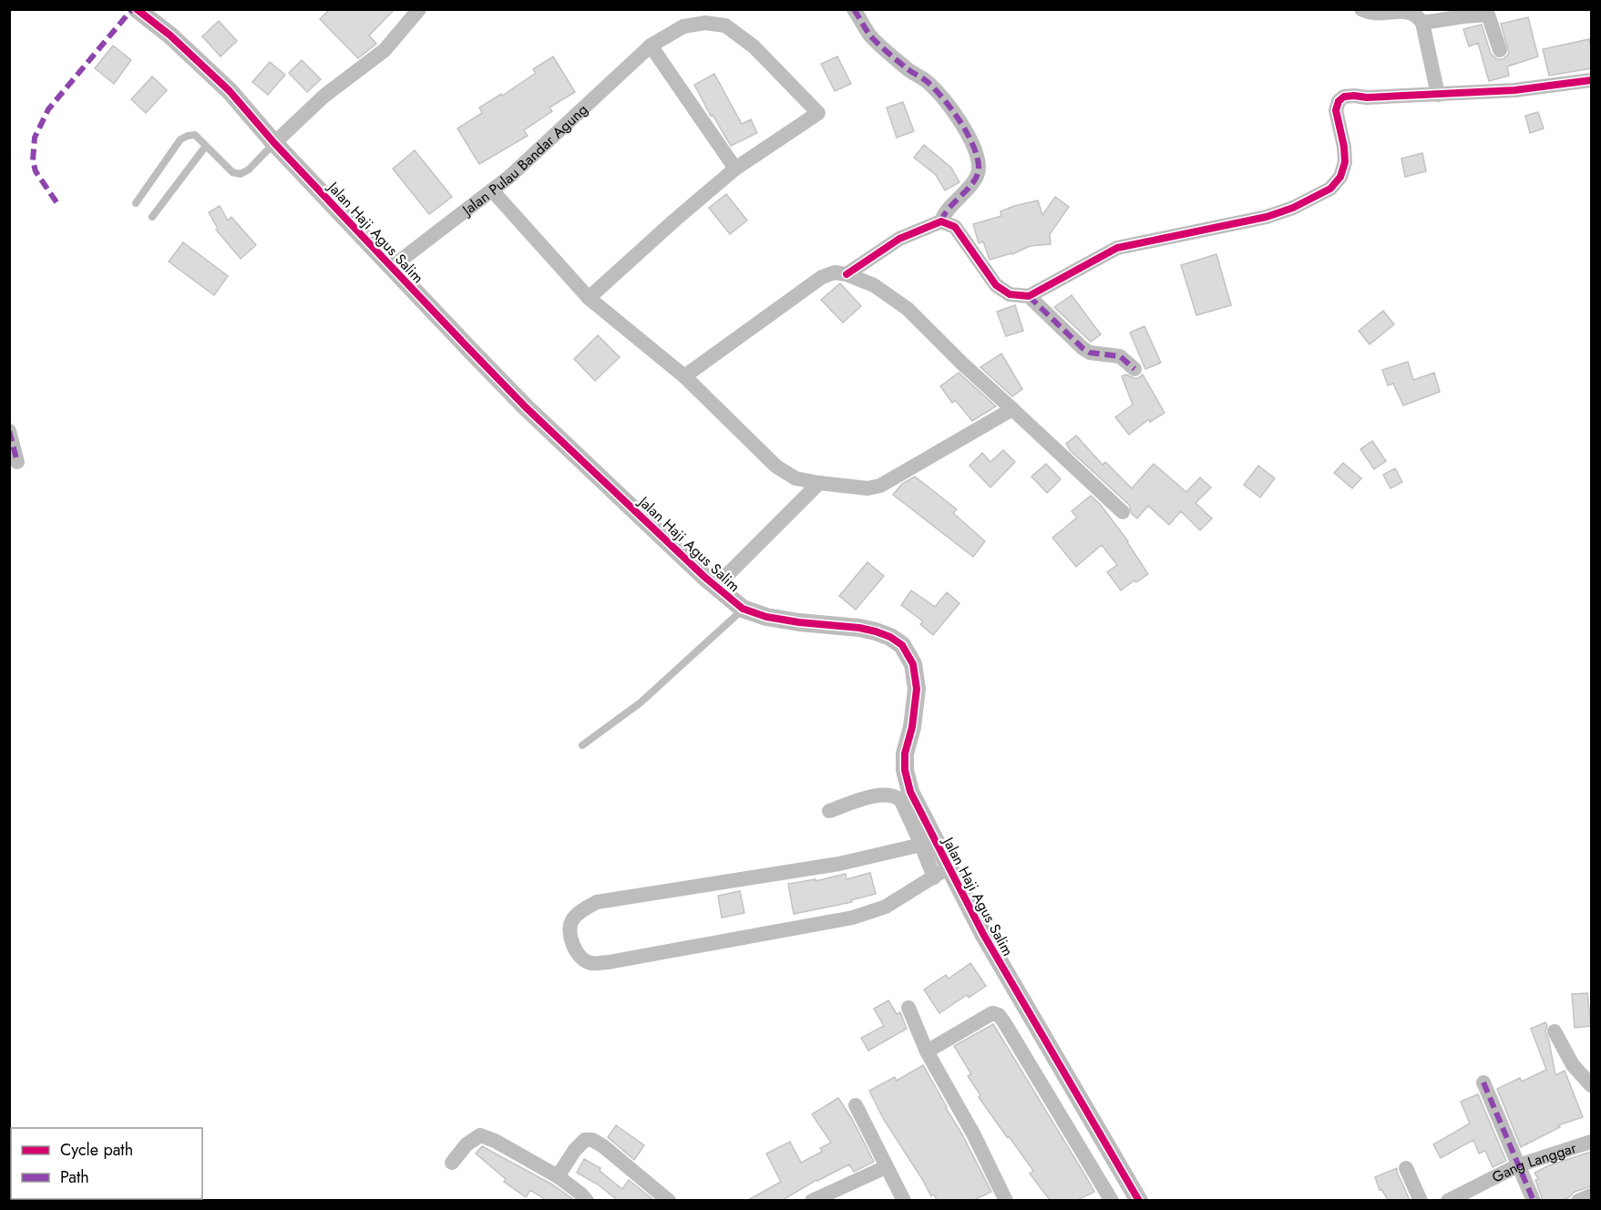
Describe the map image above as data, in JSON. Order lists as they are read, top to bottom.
{
  "streets": {
    "street": ["Jalan Pulau Bandar Agung", "Jalan Haji Agus Salim", "Gang Langgar"]
  },
  "crossings": [
    ["Jalan Pulau Bandar Agung", "Jalan Haji Agus Salim"]
  ],
  "legend": ["Cycle path", "Path"]
}
